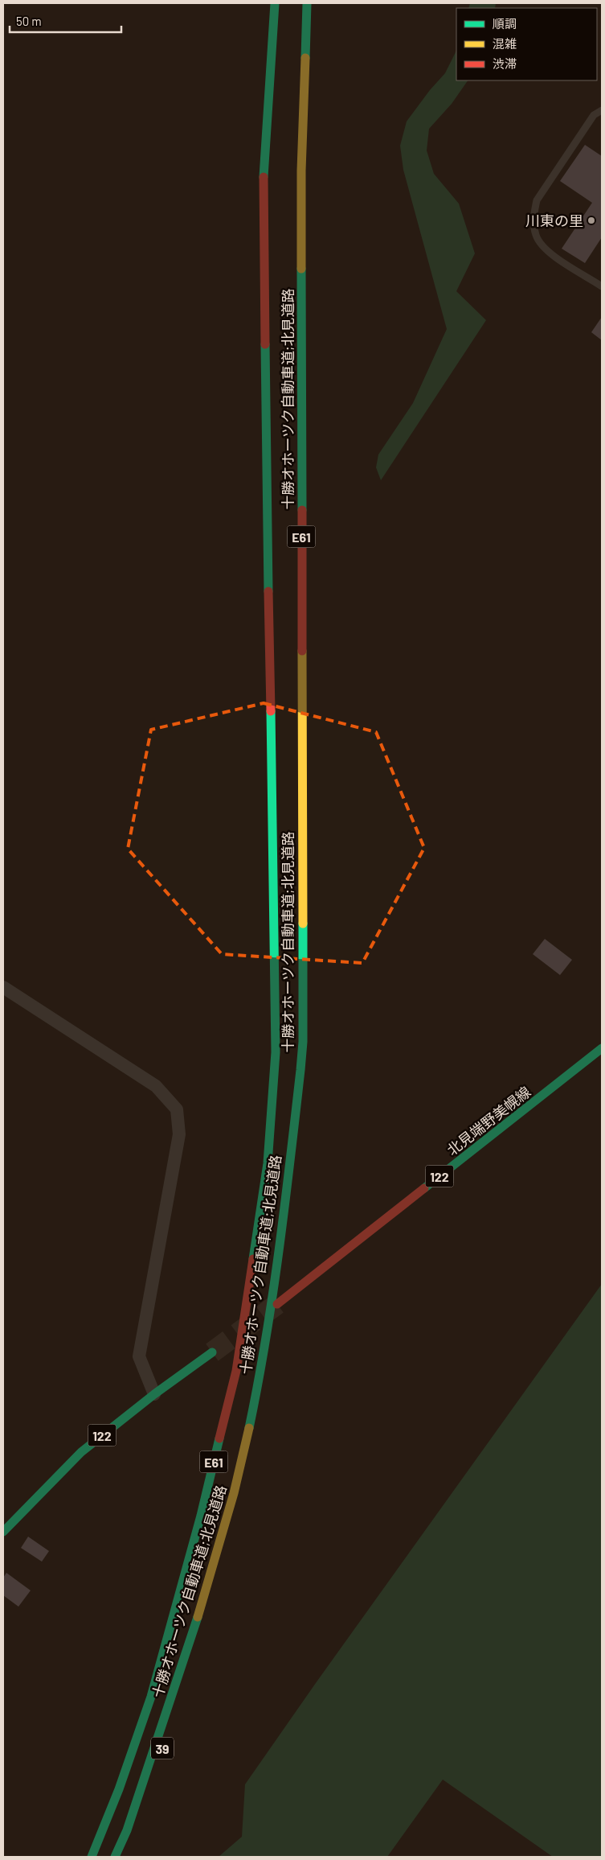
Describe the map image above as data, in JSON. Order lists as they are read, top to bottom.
{
  "streets": {
    "main road": [
      "十勝オホーツク自動車道;北見道路",
      "E61",
      "北見端野美幌線",
      "122",
      "39"
    ]
  },
  "crossings": [
    ["十勝オホーツク自動車道;北見道路", "39"]
  ],
  "places": ["川東の里"],
  "legend": ["順調", "混雑", "渋滞"],
  "scale_bar": "50 m"
}
